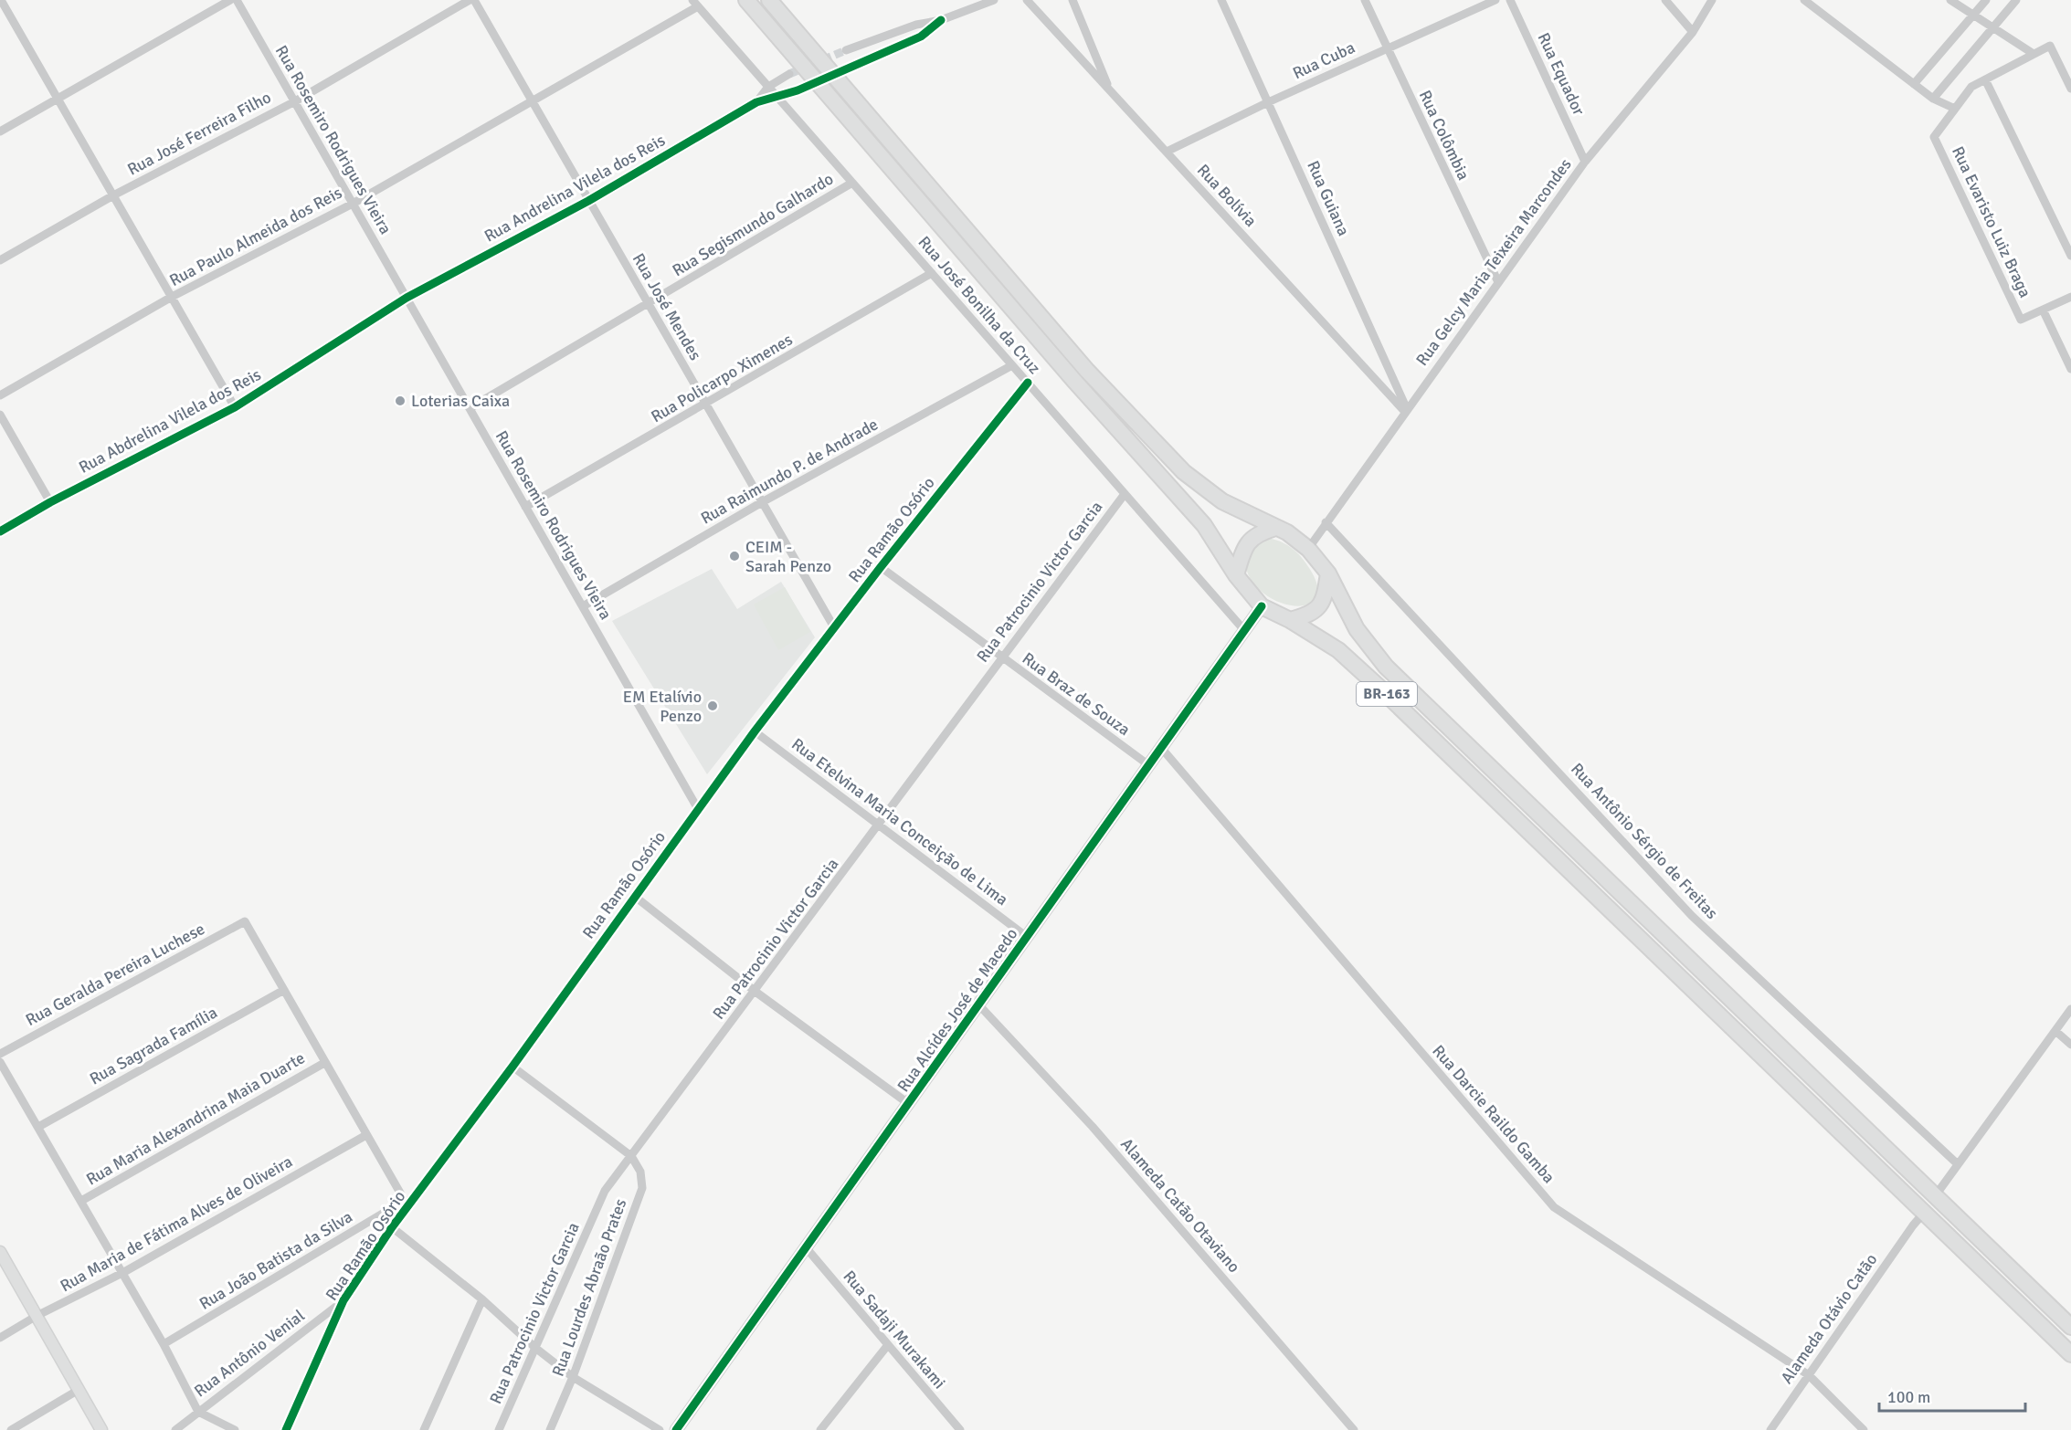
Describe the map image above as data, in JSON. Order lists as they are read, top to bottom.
{
  "streets": {
    "highway": ["BR-163"],
    "street": [
      "Rua Cuba",
      "Rua Equador",
      "Rua José Ferreira Filho",
      "Rua Colômbia",
      "Rua Rosemiro Rodrigues Vieira",
      "Rua Andrelina Vilela dos Reis",
      "Rua Bolívia",
      "Rua Guiana",
      "Rua Evaristo Luiz Braga",
      "Rua Segismundo Galhardo",
      "Rua Paulo Almeida dos Reis",
      "Rua Gelcy Maria Teixeira Marcondes",
      "Rua José Bonilha da Cruz",
      "Rua José Mendes",
      "Rua Policarpo Ximenes",
      "Rua Abdrelina Vilela dos Reis",
      "Rua Raimundo P. de Andrade",
      "Rua Ramão Osório",
      "Rua Patrocinio Victor Garcia",
      "Rua Braz de Souza",
      "Rua Etelvina Maria Conceição de Lima",
      "Rua Antônio Sérgio de Freitas",
      "Rua Geralda Pereira Luchese",
      "Rua Alcídes José de Macedo",
      "Rua Sagrada Família",
      "Rua Darcie Raildo Gamba",
      "Rua Maria Alexandrina Maia Duarte",
      "Alameda Catão Otaviano",
      "Rua Maria de Fátima Alves de Oliveira",
      "Rua João Batista da Silva",
      "Rua Lourdes Abraão Prates",
      "Alameda Otávio Catão",
      "Rua Sadaji Murakami",
      "Rua Antônio Venial"
    ]
  },
  "crossings": [
    ["Rua Cuba", "Rua Colômbia"],
    ["Rua Cuba", "Rua Bolívia"],
    ["Rua Cuba", "Rua Guiana"],
    ["Rua Equador", "Rua Gelcy Maria Teixeira Marcondes"],
    ["Rua José Ferreira Filho", "Rua Rosemiro Rodrigues Vieira"],
    ["Rua Colômbia", "Rua Gelcy Maria Teixeira Marcondes"],
    ["Rua Rosemiro Rodrigues Vieira", "Rua Andrelina Vilela dos Reis"],
    ["Rua Rosemiro Rodrigues Vieira", "Rua Segismundo Galhardo"],
    ["Rua Rosemiro Rodrigues Vieira", "Rua Paulo Almeida dos Reis"],
    ["Rua Rosemiro Rodrigues Vieira", "Rua Policarpo Ximenes"],
    ["Rua Rosemiro Rodrigues Vieira", "Rua Abdrelina Vilela dos Reis"],
    ["Rua Rosemiro Rodrigues Vieira", "Rua Raimundo P. de Andrade"],
    ["Rua Rosemiro Rodrigues Vieira", "Rua Ramão Osório"],
    ["Rua Andrelina Vilela dos Reis", "Rua José Mendes"],
    ["Rua Andrelina Vilela dos Reis", "Rua Abdrelina Vilela dos Reis"],
    ["Rua Bolívia", "Rua Guiana"],
    ["Rua Bolívia", "Rua Gelcy Maria Teixeira Marcondes"],
    ["Rua Guiana", "Rua Gelcy Maria Teixeira Marcondes"],
    ["Rua Segismundo Galhardo", "Rua José Bonilha da Cruz"],
    ["Rua Segismundo Galhardo", "Rua José Mendes"],
    ["Rua Paulo Almeida dos Reis", "Rua José Bonilha da Cruz"],
    ["Rua Paulo Almeida dos Reis", "Rua José Mendes"],
    ["Rua Gelcy Maria Teixeira Marcondes", "BR-163"],
    ["Rua Gelcy Maria Teixeira Marcondes", "Rua Antônio Sérgio de Freitas"],
    ["Rua Gelcy Maria Teixeira Marcondes", "Rua Alcídes José de Macedo"],
    ["Rua José Bonilha da Cruz", "Rua Policarpo Ximenes"],
    ["Rua José Bonilha da Cruz", "Rua Raimundo P. de Andrade"],
    ["Rua José Bonilha da Cruz", "Rua Ramão Osório"],
    ["Rua José Bonilha da Cruz", "Rua Patrocinio Victor Garcia"],
    ["Rua José Bonilha da Cruz", "Rua Alcídes José de Macedo"],
    ["Rua José Mendes", "Rua Policarpo Ximenes"],
    ["Rua José Mendes", "Rua Raimundo P. de Andrade"],
    ["Rua José Mendes", "Rua Ramão Osório"],
    ["Rua Ramão Osório", "Rua Braz de Souza"],
    ["Rua Ramão Osório", "Rua Etelvina Maria Conceição de Lima"],
    ["Rua Ramão Osório", "Rua João Batista da Silva"],
    ["Rua Ramão Osório", "Rua Antônio Venial"],
    ["Rua Patrocinio Victor Garcia", "Rua Braz de Souza"],
    ["Rua Patrocinio Victor Garcia", "Rua Etelvina Maria Conceição de Lima"],
    ["Rua Patrocinio Victor Garcia", "Rua Lourdes Abraão Prates"],
    ["Rua Braz de Souza", "Rua Alcídes José de Macedo"],
    ["BR-163", "Rua Alcídes José de Macedo"],
    ["BR-163", "Alameda Otávio Catão"],
    ["Rua Etelvina Maria Conceição de Lima", "Rua Alcídes José de Macedo"],
    ["Rua Geralda Pereira Luchese", "Rua Sagrada Família"],
    ["Rua Alcídes José de Macedo", "Rua Darcie Raildo Gamba"],
    ["Rua Alcídes José de Macedo", "Alameda Catão Otaviano"],
    ["Rua Alcídes José de Macedo", "Rua Sadaji Murakami"],
    ["Rua Darcie Raildo Gamba", "Alameda Otávio Catão"]
  ],
  "places": ["Loterias Caixa", "CEIM - Sarah Penzo", "EM Etalívio Penzo"],
  "scale_bar": "100 m"
}
